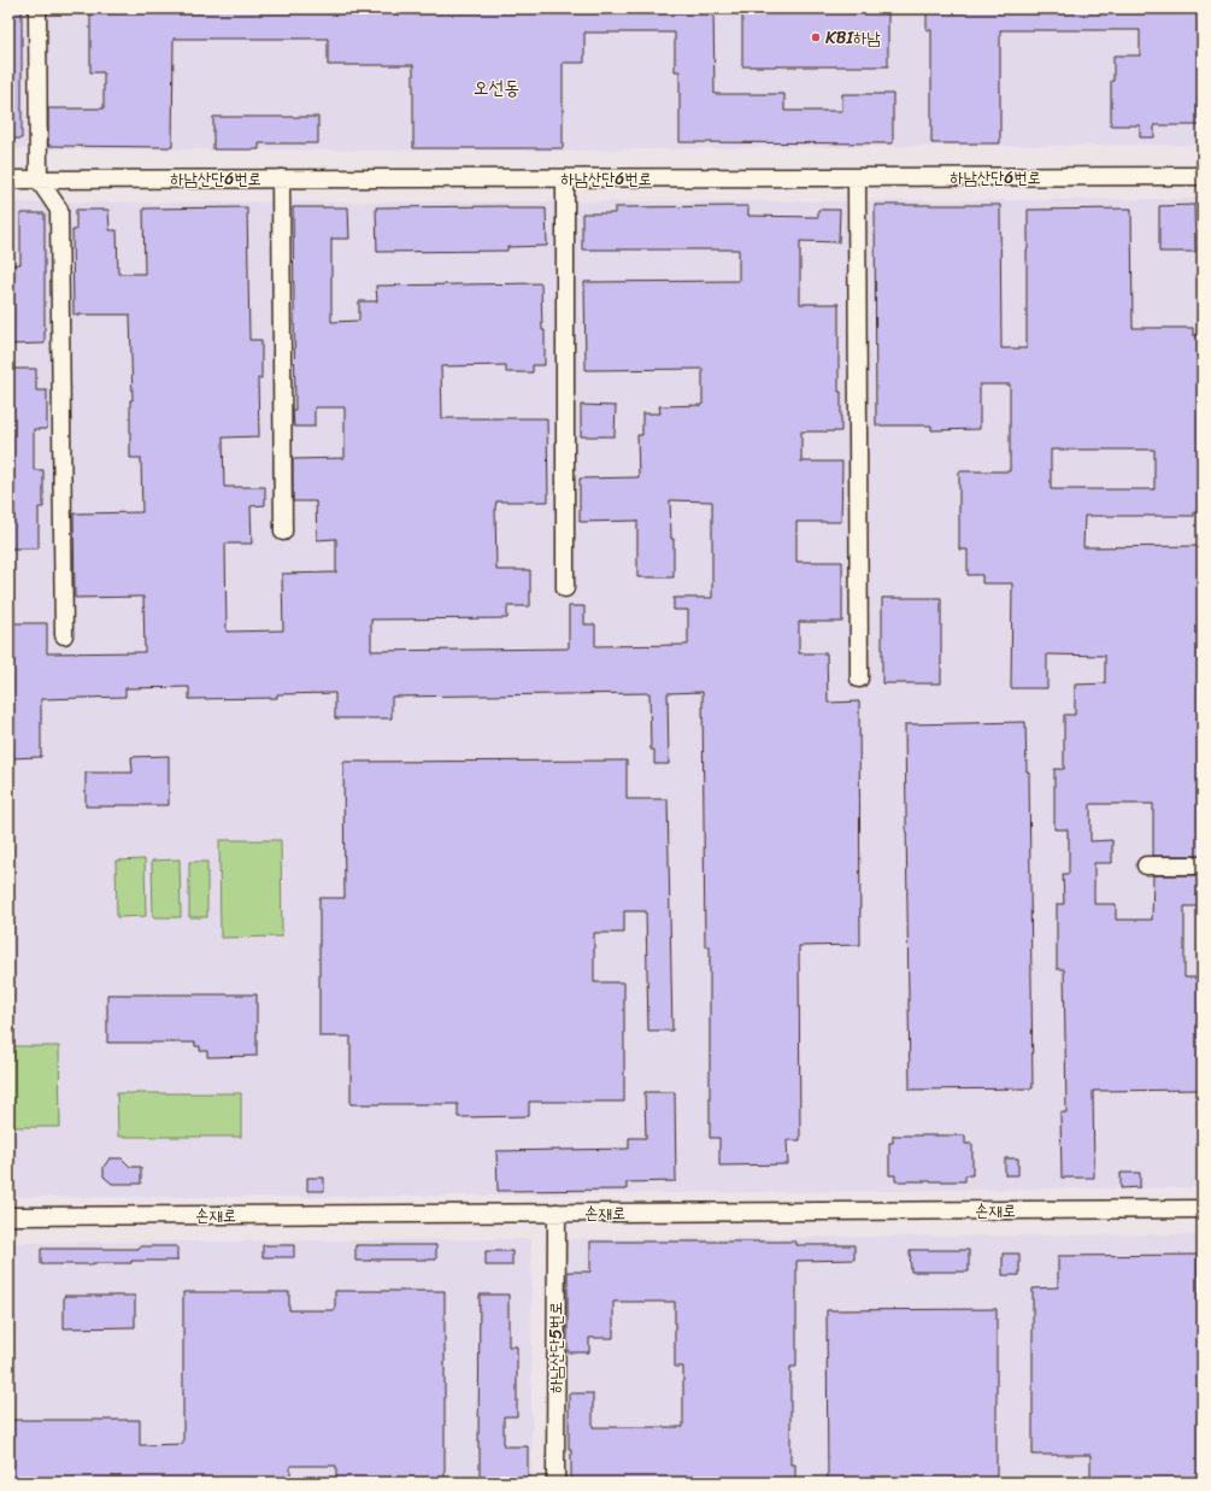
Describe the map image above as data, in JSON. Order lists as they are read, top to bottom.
{
  "streets": {
    "street": ["하남산단6번로", "손재로", "하남산단5번로"]
  },
  "crossings": [
    ["손재로", "하남산단5번로"]
  ],
  "districts": ["오선동"],
  "places": ["KBI하남"]
}
